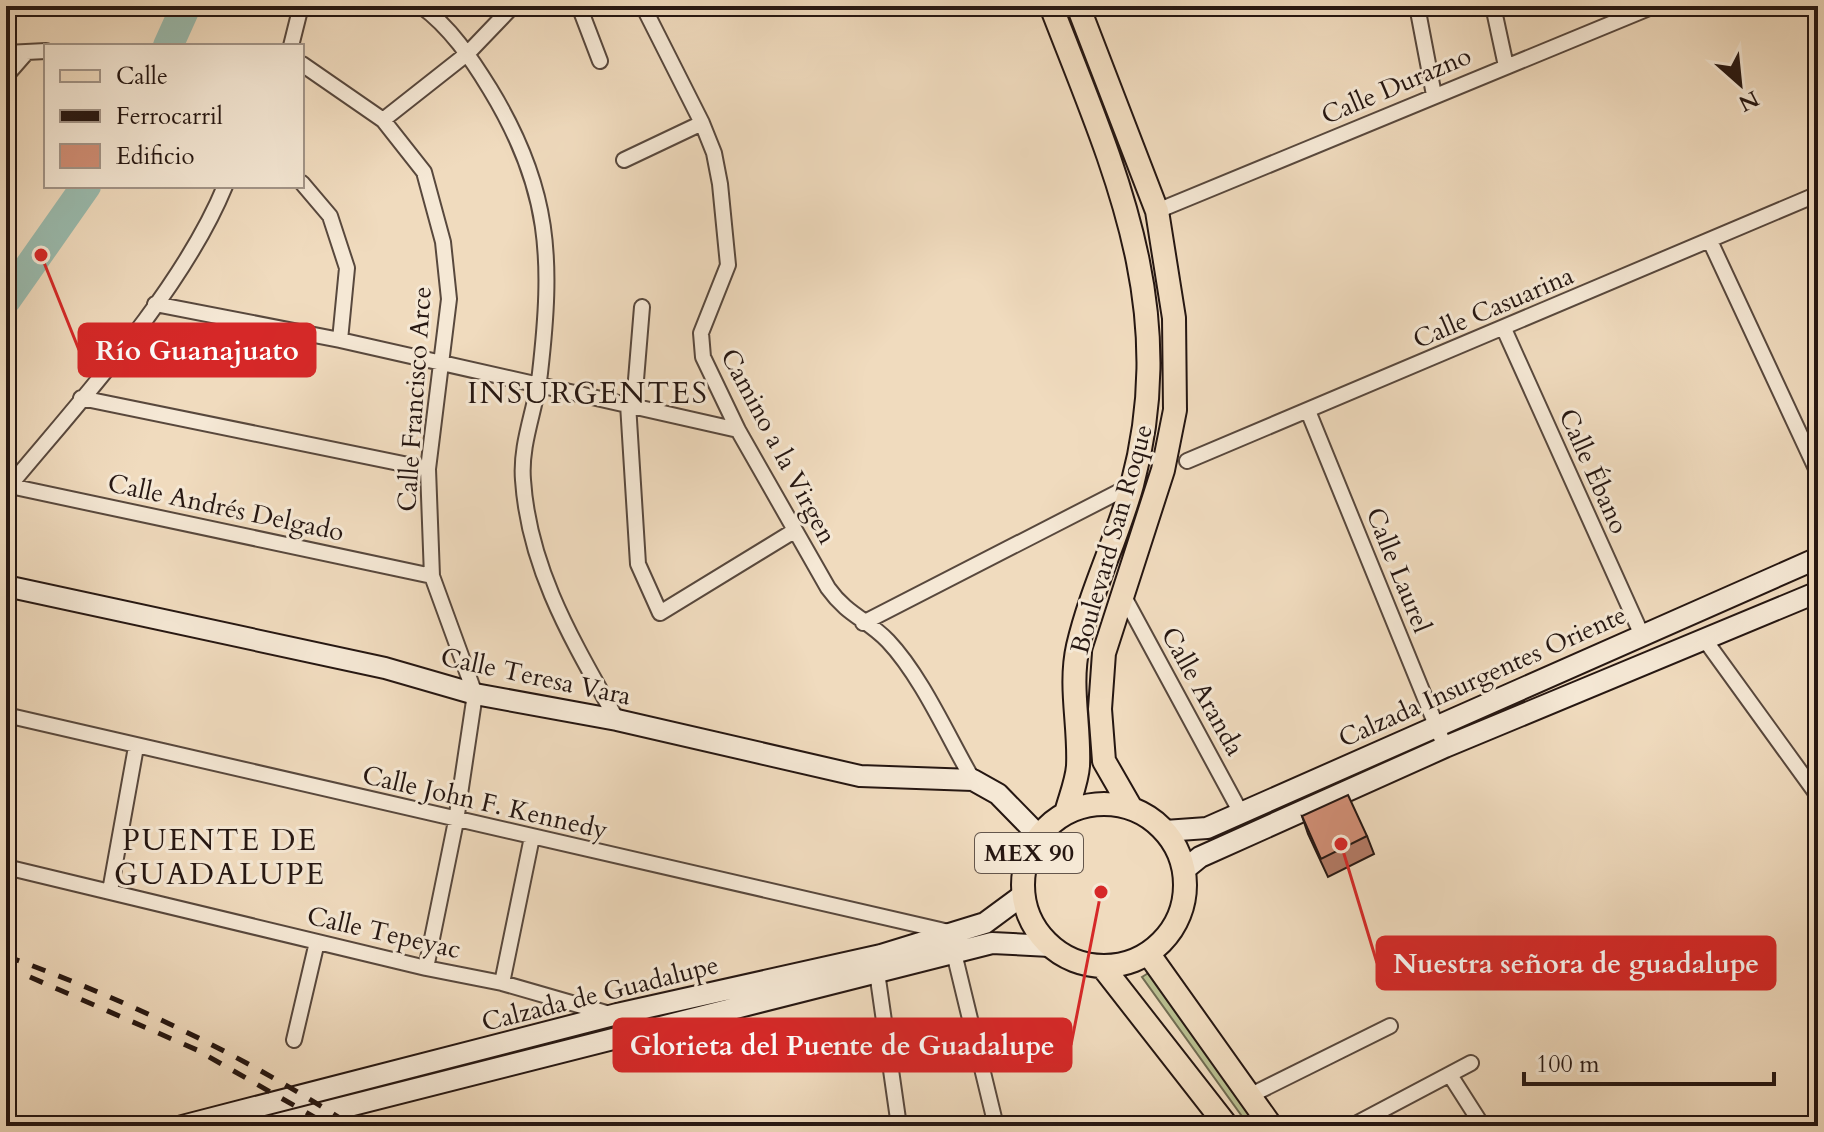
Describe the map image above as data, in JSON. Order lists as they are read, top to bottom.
{
  "streets": {
    "main road": [
      "Boulevard San Roque",
      "Calle Teresa Vara",
      "Calzada Insurgentes Oriente",
      "MEX 90",
      "Calzada de Guadalupe"
    ],
    "street": [
      "Calle Durazno",
      "Calle Casuarina",
      "Calle Francisco Arce",
      "Camino a la Virgen",
      "Calle Ébano",
      "Calle Andrés Delgado",
      "Calle Laurel",
      "Calle Aranda",
      "Calle John F. Kennedy",
      "Calle Tepeyac"
    ]
  },
  "crossings": [
    ["Calle Durazno", "Boulevard San Roque"],
    ["Calle Casuarina", "Calle Ébano"],
    ["Calle Casuarina", "Calle Laurel"],
    ["Calle Francisco Arce", "Calle Andrés Delgado"],
    ["Calle Francisco Arce", "Calle Teresa Vara"],
    ["Camino a la Virgen", "Calle Teresa Vara"],
    ["Calle Ébano", "Calzada Insurgentes Oriente"],
    ["Boulevard San Roque", "Calzada Insurgentes Oriente"],
    ["Boulevard San Roque", "Calle Aranda"],
    ["Boulevard San Roque", "MEX 90"],
    ["Boulevard San Roque", "Calzada de Guadalupe"],
    ["Calle Laurel", "Calzada Insurgentes Oriente"],
    ["Calzada Insurgentes Oriente", "Calle Aranda"],
    ["Calzada Insurgentes Oriente", "MEX 90"],
    ["Calzada Insurgentes Oriente", "Calzada de Guadalupe"],
    ["Calle John F. Kennedy", "Calzada de Guadalupe"],
    ["MEX 90", "Calzada de Guadalupe"],
    ["Calle Tepeyac", "Calzada de Guadalupe"]
  ],
  "districts": ["INSURGENTES", "PUENTE DE GUADALUPE"],
  "places": ["Río Guanajuato", "Nuestra señora de guadalupe", "Glorieta del Puente de Guadalupe"],
  "legend": ["Calle", "Ferrocarril", "Edificio"],
  "scale_bar": "100 m",
  "north": "bottom right"
}
